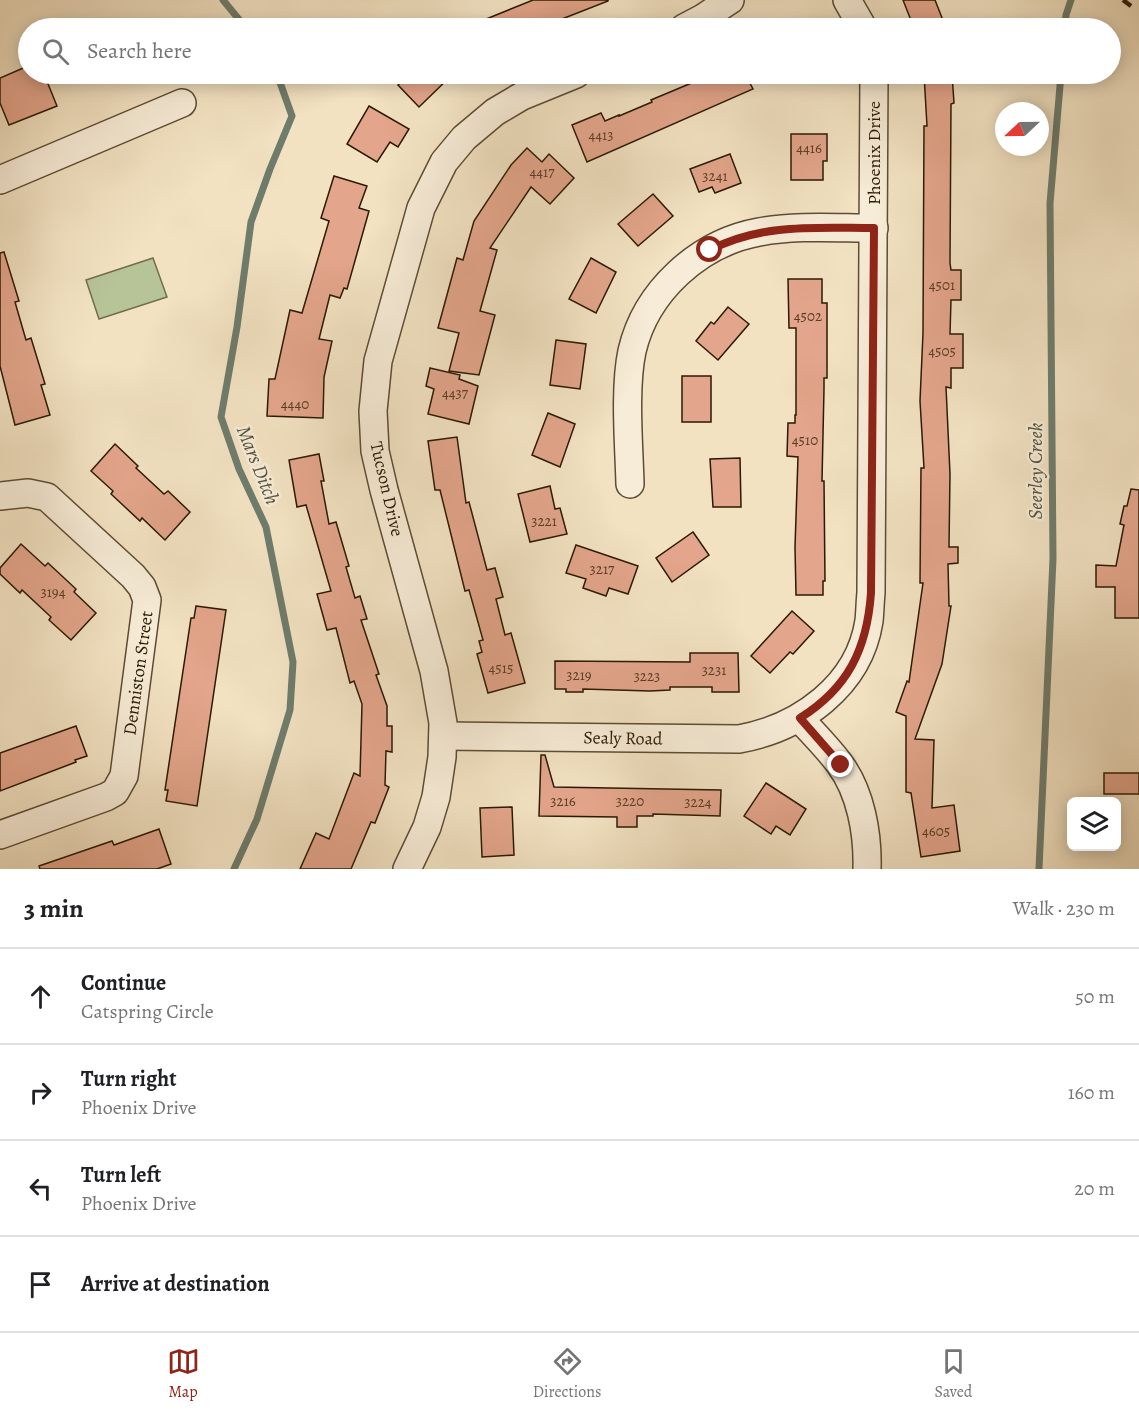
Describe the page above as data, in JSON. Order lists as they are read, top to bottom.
{
  "streets": {
    "street": [
      "Phoenix Drive",
      "Tucson Drive",
      "Denniston Street",
      "Sealy Road"
    ]
  },
  "crossings": [
    ["Phoenix Drive", "Sealy Road"],
    ["Tucson Drive", "Sealy Road"]
  ],
  "water": ["Mars Ditch", "Seerley Creek"],
  "house_numbers": [
    "4413",
    "4416",
    "4417",
    "3241",
    "4501",
    "4502",
    "4505",
    "4437",
    "4440",
    "4510",
    "3221",
    "3217",
    "3194",
    "4515",
    "3231",
    "3219",
    "3223",
    "3216",
    "3220",
    "3224",
    "4605"
  ],
  "north": "left",
  "page": {
    "search": "Search here",
    "heading": ["3 min", "Walk · 230 m"],
    "list": [
      ["Continue", "Catspring Circle", "50 m"],
      ["Turn right", "Phoenix Drive", "160 m"],
      ["Turn left", "Phoenix Drive", "20 m"],
      "Arrive at destination"
    ],
    "nav": ["Map", "Directions", "Saved"]
  }
}
